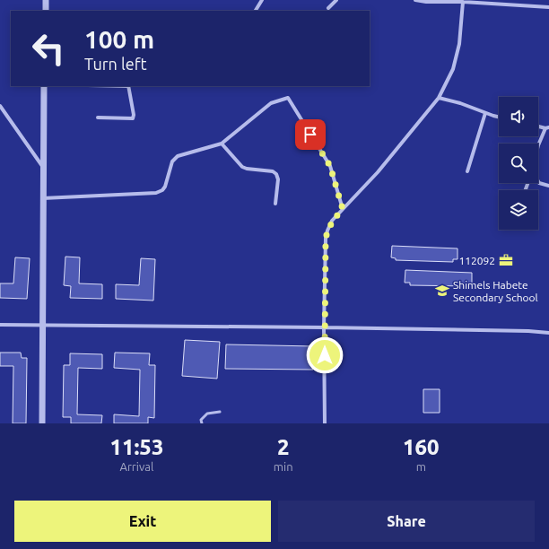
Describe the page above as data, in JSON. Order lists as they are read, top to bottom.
{
  "places": {
    "office": ["112092"],
    "school or university": ["Shimels Habete Secondary School"]
  },
  "page": {
    "turn": ["100 m", "Turn left"],
    "eta": [
      "11:53",
      "Arrival",
      "2",
      "min",
      "160",
      "m"
    ],
    "buttons": ["Exit", "Share"]
  }
}
